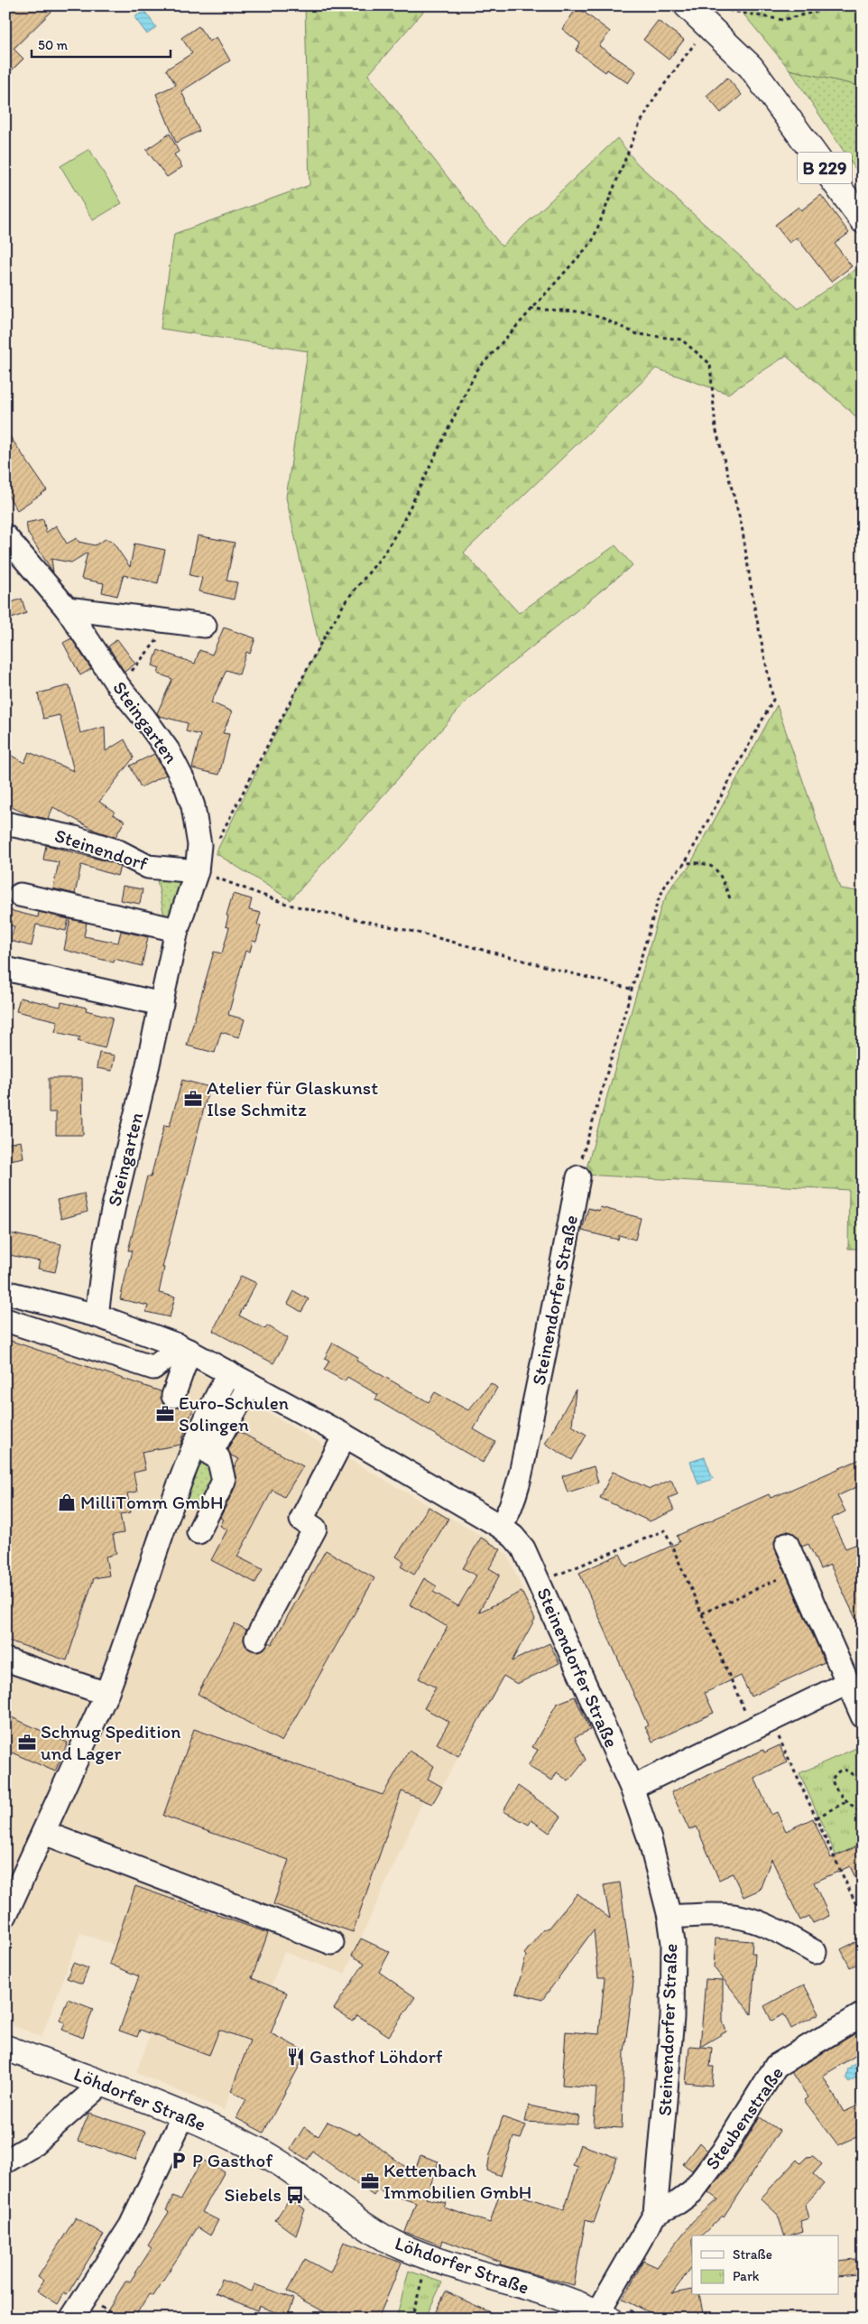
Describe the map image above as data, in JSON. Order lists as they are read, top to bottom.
{
  "streets": {
    "main road": ["B 229", "Löhdorfer Straße"],
    "street": [
      "Steingarten",
      "Steinendorf",
      "Steinendorfer Straße",
      "Steubenstraße"
    ]
  },
  "crossings": [
    ["Steingarten", "Steinendorf"],
    ["Steingarten", "Steinendorfer Straße"],
    ["Steinendorfer Straße", "Löhdorfer Straße"],
    ["Steinendorfer Straße", "Steubenstraße"]
  ],
  "places": {
    "office": [
      "Atelier für Glaskunst Ilse Schmitz",
      "Euro-Schulen Solingen",
      "Schnug Spedition und Lager",
      "Kettenbach Immobilien GmbH"
    ],
    "shop": ["MilliTomm GmbH"],
    "restaurant": ["Gasthof Löhdorf"],
    "parking": ["P Gasthof"],
    "bus stop": ["Siebels"]
  },
  "legend": ["Straße", "Park"],
  "scale_bar": "50 m"
}
